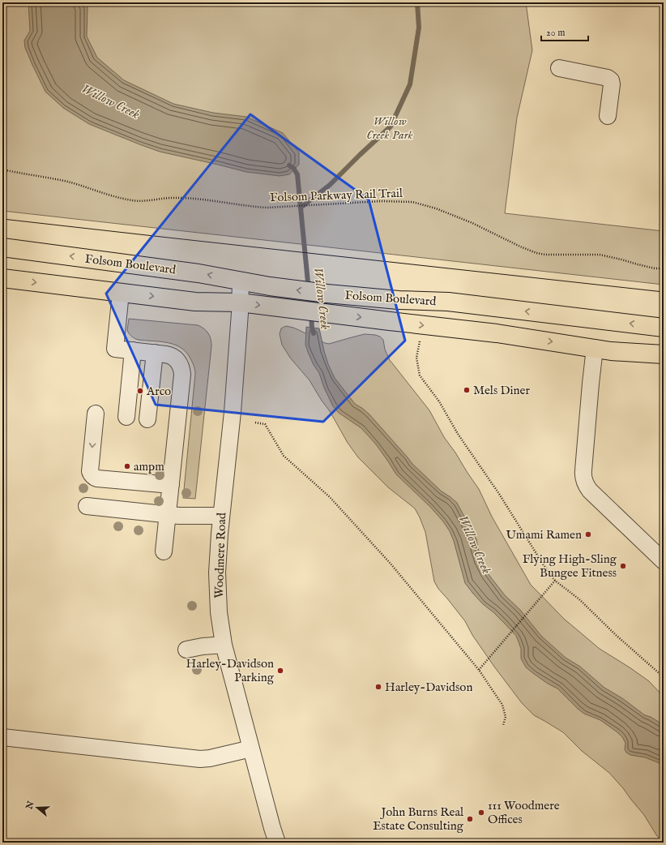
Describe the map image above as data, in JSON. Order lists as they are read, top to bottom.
{
  "streets": {
    "main road": ["Folsom Boulevard"],
    "street": ["Woodmere Road"],
    "path": ["Folsom Parkway Rail Trail"]
  },
  "crossings": [
    ["Folsom Boulevard", "Woodmere Road"]
  ],
  "water": ["Willow Creek"],
  "parks": ["Willow Creek Park"],
  "places": [
    "Mels Diner",
    "Arco",
    "ampm",
    "Umami Ramen",
    "Flying High-Sling Bungee Fitness",
    "Harley-Davidson Parking",
    "Harley-Davidson",
    "111 Woodmere Offices",
    "John Burns Real Estate Consulting"
  ],
  "scale_bar": "20 m",
  "north": "left"
}
